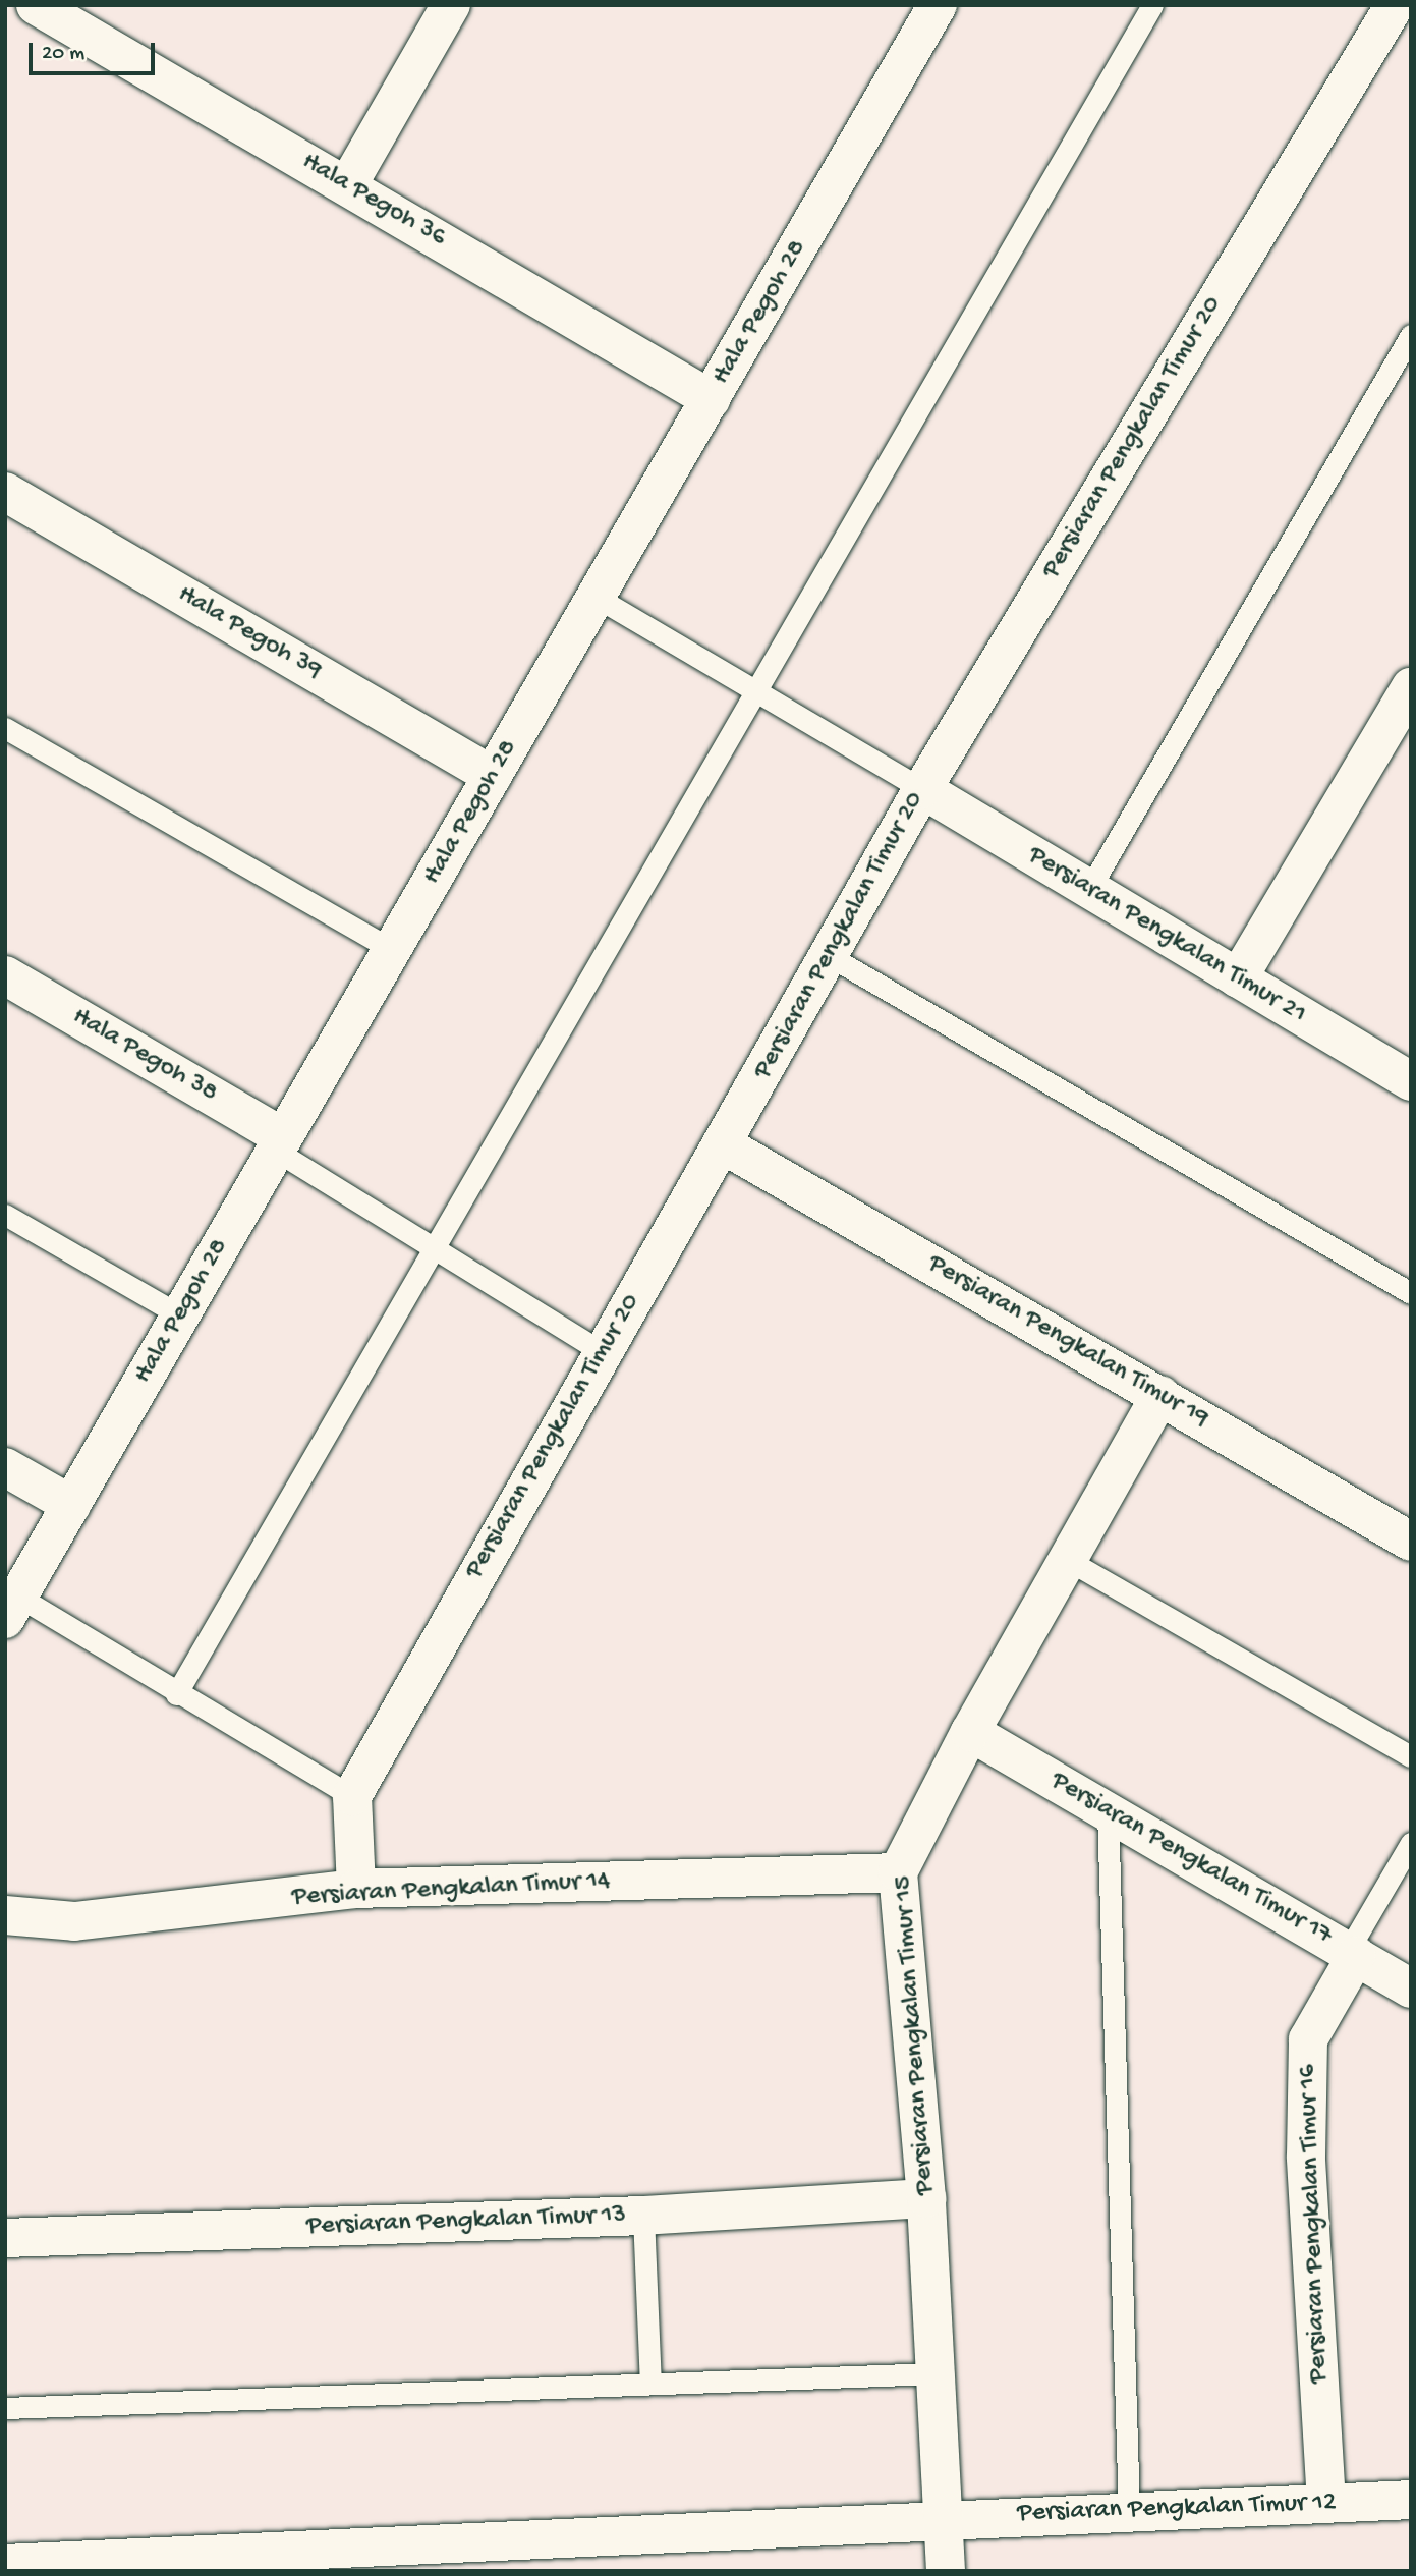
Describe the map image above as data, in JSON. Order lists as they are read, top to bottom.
{
  "streets": {
    "street": [
      "Hala Pegoh 36",
      "Hala Pegoh 28",
      "Persiaran Pengkalan Timur 20",
      "Hala Pegoh 39",
      "Persiaran Pengkalan Timur 21",
      "Hala Pegoh 38",
      "Persiaran Pengkalan Timur 19",
      "Persiaran Pengkalan Timur 17",
      "Persiaran Pengkalan Timur 14",
      "Persiaran Pengkalan Timur 15",
      "Persiaran Pengkalan Timur 13",
      "Persiaran Pengkalan Timur 16",
      "Persiaran Pengkalan Timur 12"
    ]
  },
  "crossings": [
    ["Hala Pegoh 36", "Hala Pegoh 28"],
    ["Hala Pegoh 28", "Hala Pegoh 39"],
    ["Hala Pegoh 28", "Hala Pegoh 38"],
    ["Persiaran Pengkalan Timur 20", "Persiaran Pengkalan Timur 21"],
    ["Persiaran Pengkalan Timur 20", "Persiaran Pengkalan Timur 19"],
    ["Persiaran Pengkalan Timur 19", "Persiaran Pengkalan Timur 15"],
    ["Persiaran Pengkalan Timur 17", "Persiaran Pengkalan Timur 15"],
    ["Persiaran Pengkalan Timur 17", "Persiaran Pengkalan Timur 16"],
    ["Persiaran Pengkalan Timur 14", "Persiaran Pengkalan Timur 15"],
    ["Persiaran Pengkalan Timur 15", "Persiaran Pengkalan Timur 13"],
    ["Persiaran Pengkalan Timur 15", "Persiaran Pengkalan Timur 12"],
    ["Persiaran Pengkalan Timur 16", "Persiaran Pengkalan Timur 12"]
  ],
  "scale_bar": "20 m"
}
